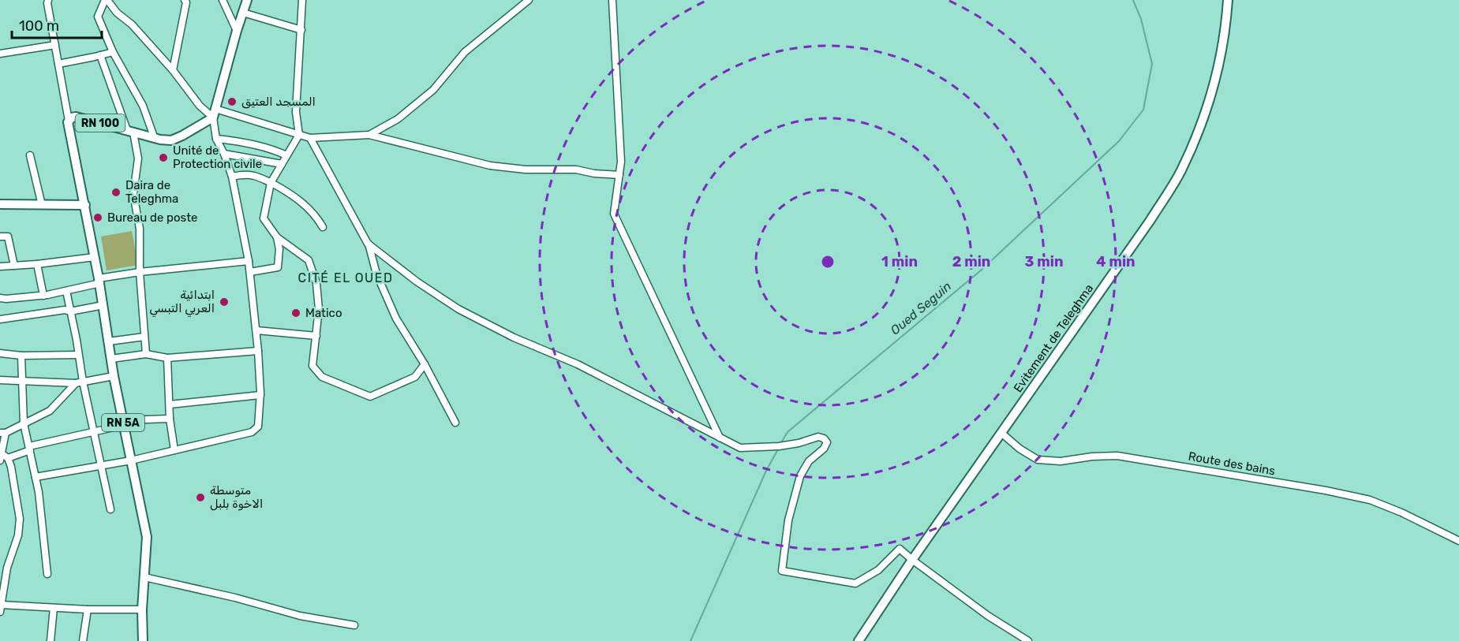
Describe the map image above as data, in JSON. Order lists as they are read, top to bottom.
{
  "streets": {
    "main road": ["RN 100", "Evitement de Teleghma", "RN 5A"],
    "street": ["Route des bains"]
  },
  "crossings": [
    ["RN 100", "RN 5A"],
    ["Evitement de Teleghma", "Route des bains"]
  ],
  "districts": ["CITÉ EL OUED"],
  "water": ["Oued Seguin"],
  "places": [
    "المسجد العتيق",
    "Unité de Protection civile",
    "Daira de Teleghma",
    "Bureau de poste",
    "ابتدائية العربي التبسي",
    "Matico",
    "متوسطة الاخوة بلبل"
  ],
  "scale_bar": "100 m",
  "rings": [
    "1 min",
    "2 min",
    "3 min",
    "4 min"
  ]
}
